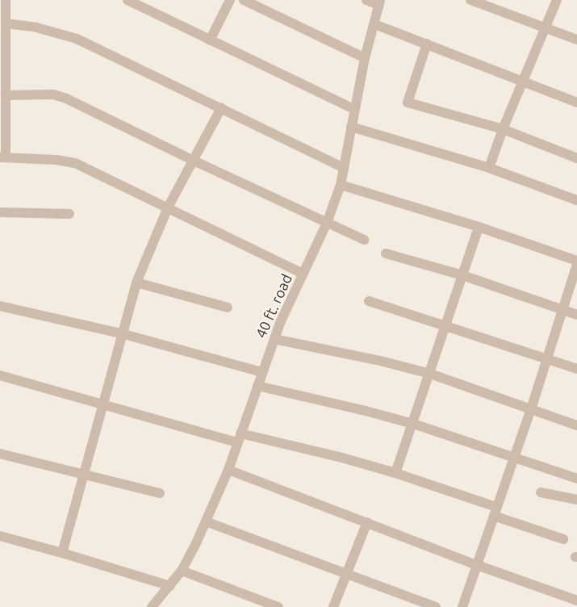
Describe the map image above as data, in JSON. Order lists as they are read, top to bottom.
{
  "streets": {
    "street": ["40 ft. road"]
  }
}
